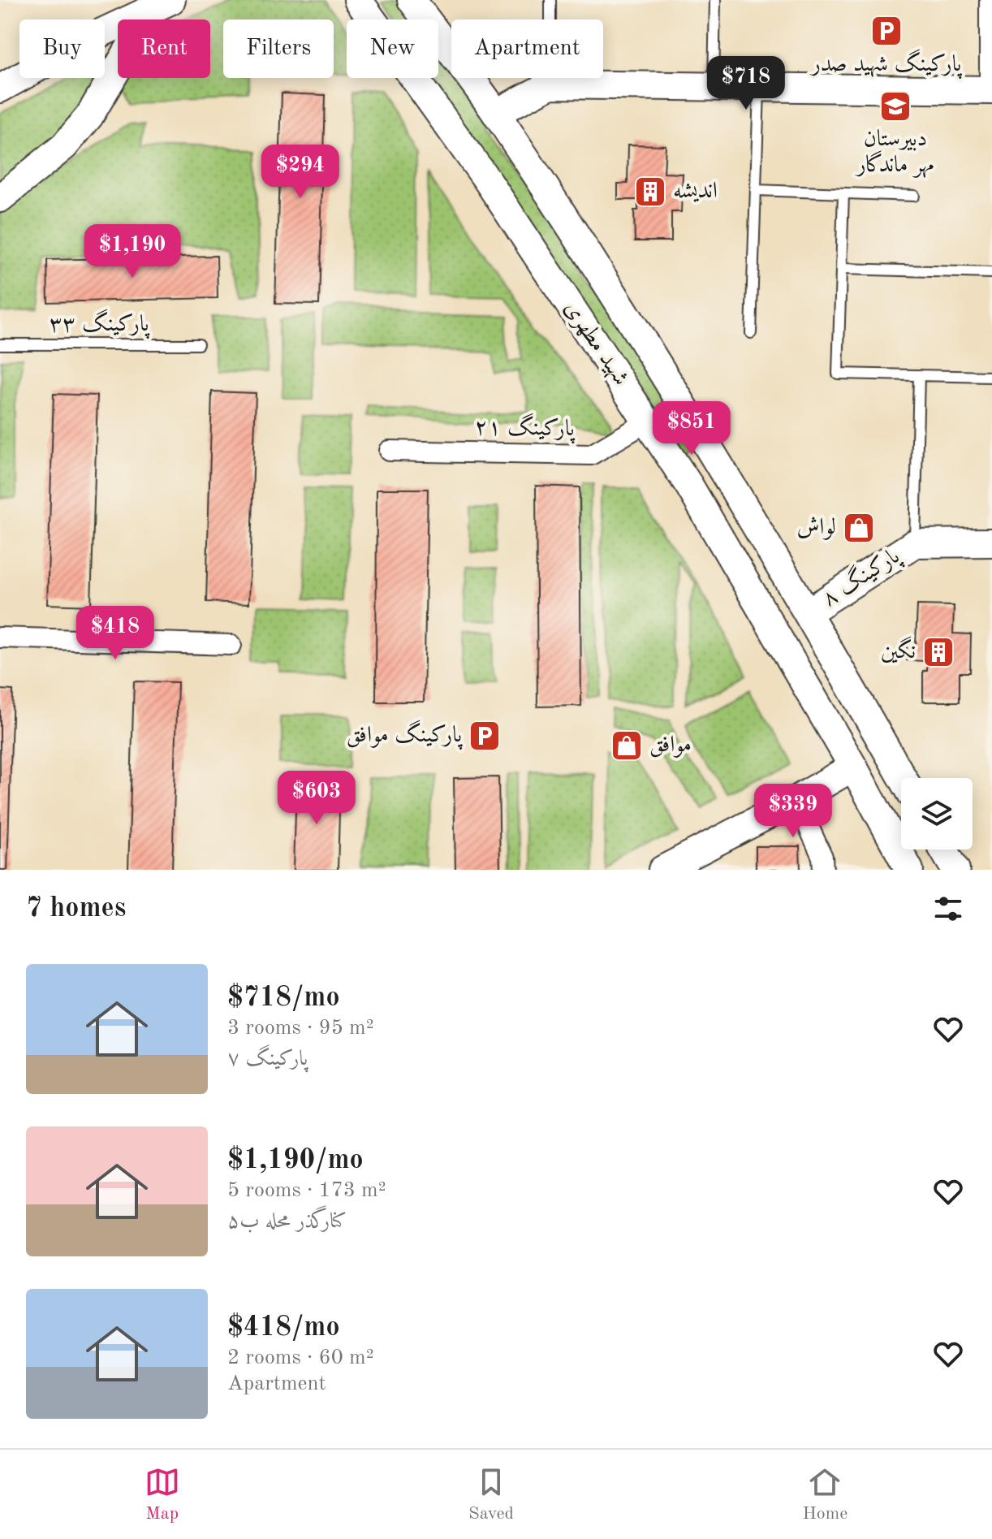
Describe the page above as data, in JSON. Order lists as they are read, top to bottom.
{
  "streets": {
    "main road": ["شهید مطهری", "پارکینگ ۸"],
    "street": ["پارکینگ ۲۱"],
    "lane": ["پارکینگ ۳۳"]
  },
  "crossings": [
    ["شهید مطهری", "پارکینگ ۲۱"],
    ["شهید مطهری", "پارکینگ ۸"]
  ],
  "places": {
    "parking": ["پارکینگ شهید صدر", "پارکینگ موافق"],
    "school or university": ["دبیرستان مهر ماندگار"],
    "building": ["اندیشه", "نگین"],
    "shop": ["لواش", "موافق"]
  },
  "page": {
    "chip": [
      "Buy",
      "Rent",
      "Filters",
      "New",
      "Apartment"
    ],
    "price": [
      "$718",
      "$294",
      "$1,190",
      "$851",
      "$418",
      "$603",
      "$339"
    ],
    "heading": "7 homes",
    "list": [
      {
        "name": "$718/mo",
        "note": "3 rooms · 95 m² · پارکینگ ۷"
      },
      {
        "name": "$1,190/mo",
        "note": "5 rooms · 173 m² · کنارگذر محله ب۵"
      },
      {
        "name": "$418/mo",
        "note": "2 rooms · 60 m² · Apartment"
      }
    ],
    "tabs": ["Map", "Saved", "Home"]
  }
}
